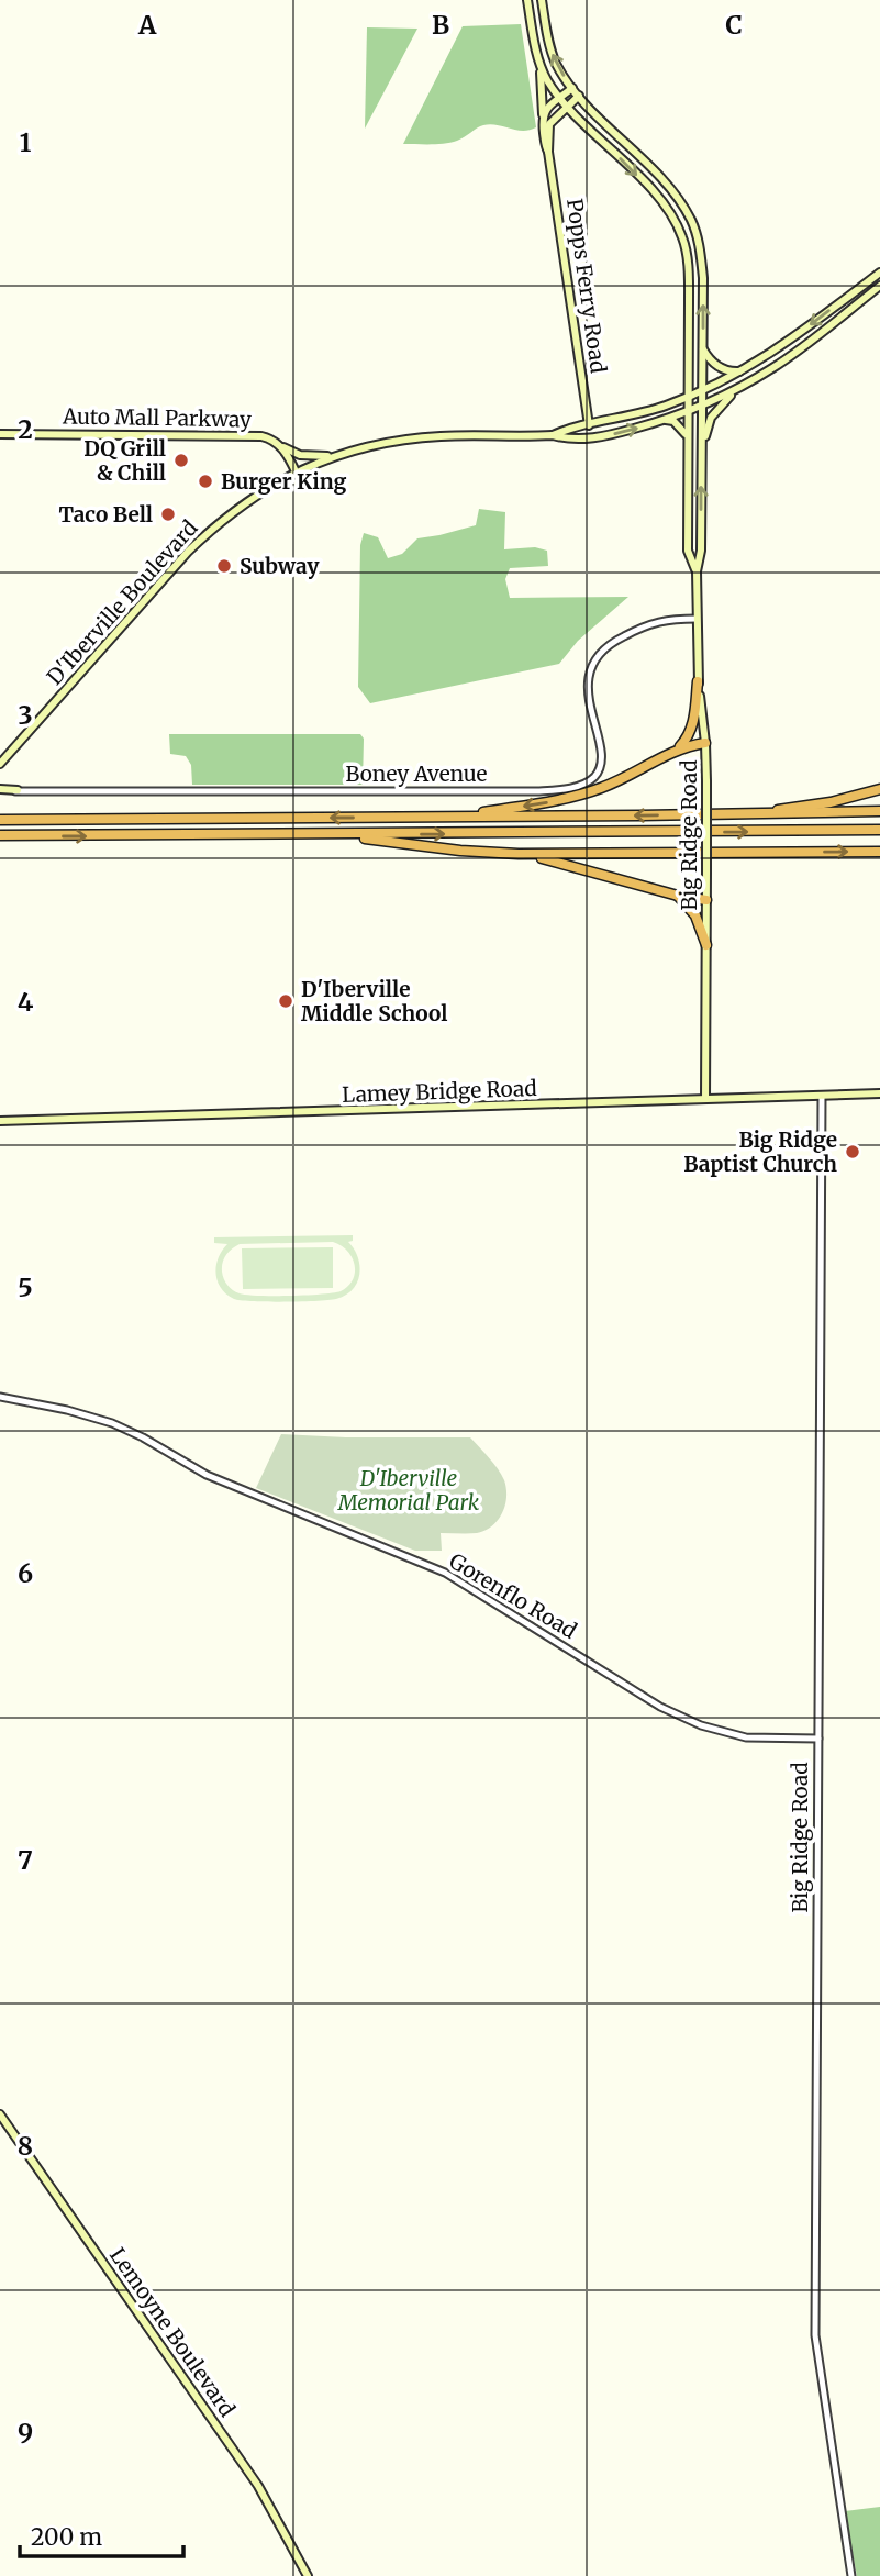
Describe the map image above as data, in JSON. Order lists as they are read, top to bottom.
{
  "streets": {
    "main road": [
      "Popps Ferry Road",
      "Auto Mall Parkway",
      "D'Iberville Boulevard",
      "Big Ridge Road",
      "Lamey Bridge Road",
      "Lemoyne Boulevard"
    ],
    "street": ["Boney Avenue", "Gorenflo Road"]
  },
  "crossings": [
    ["Popps Ferry Road", "D'Iberville Boulevard"],
    ["Auto Mall Parkway", "D'Iberville Boulevard"],
    ["D'Iberville Boulevard", "Big Ridge Road"],
    ["Boney Avenue", "Big Ridge Road"],
    ["Big Ridge Road", "Lamey Bridge Road"],
    ["Big Ridge Road", "Gorenflo Road"]
  ],
  "parks": ["D'Iberville Memorial Park"],
  "places": [
    "DQ Grill & Chill",
    "Burger King",
    "Taco Bell",
    "Subway",
    "D'Iberville Middle School",
    "Big Ridge Baptist Church"
  ],
  "scale_bar": "200 m",
  "grid": {
    "columns": ["A", "B", "C"],
    "rows": [
      "1",
      "2",
      "3",
      "4",
      "5",
      "6",
      "7",
      "8",
      "9"
    ]
  }
}
